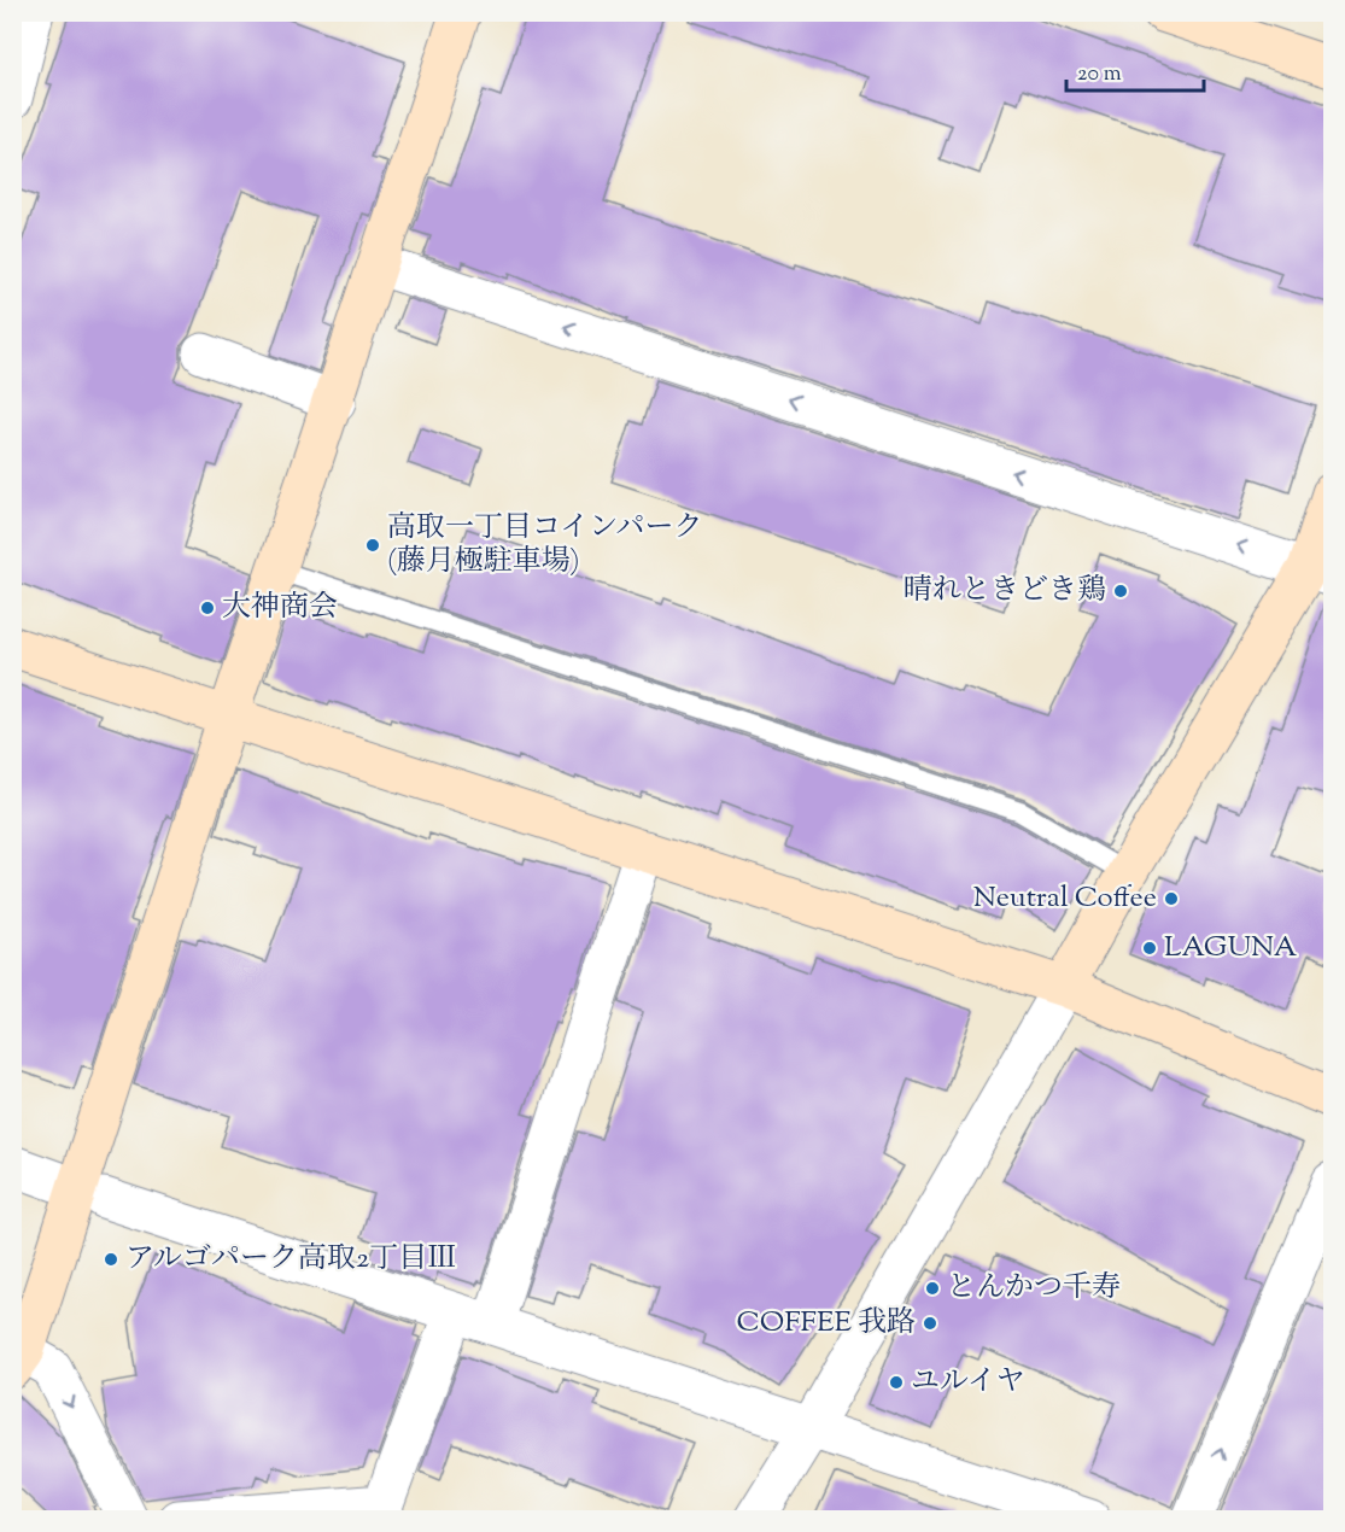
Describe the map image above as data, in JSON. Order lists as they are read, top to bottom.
{
  "places": [
    "高取一丁目コインパーク (藤月極駐車場)",
    "晴れときどき鶏",
    "大神商会",
    "Neutral Coffee",
    "LAGUNA",
    "アルゴパーク高取2丁目Ⅲ",
    "とんかつ千寿",
    "COFFEE 我路",
    "ユルイヤ"
  ],
  "scale_bar": "20 m"
}
